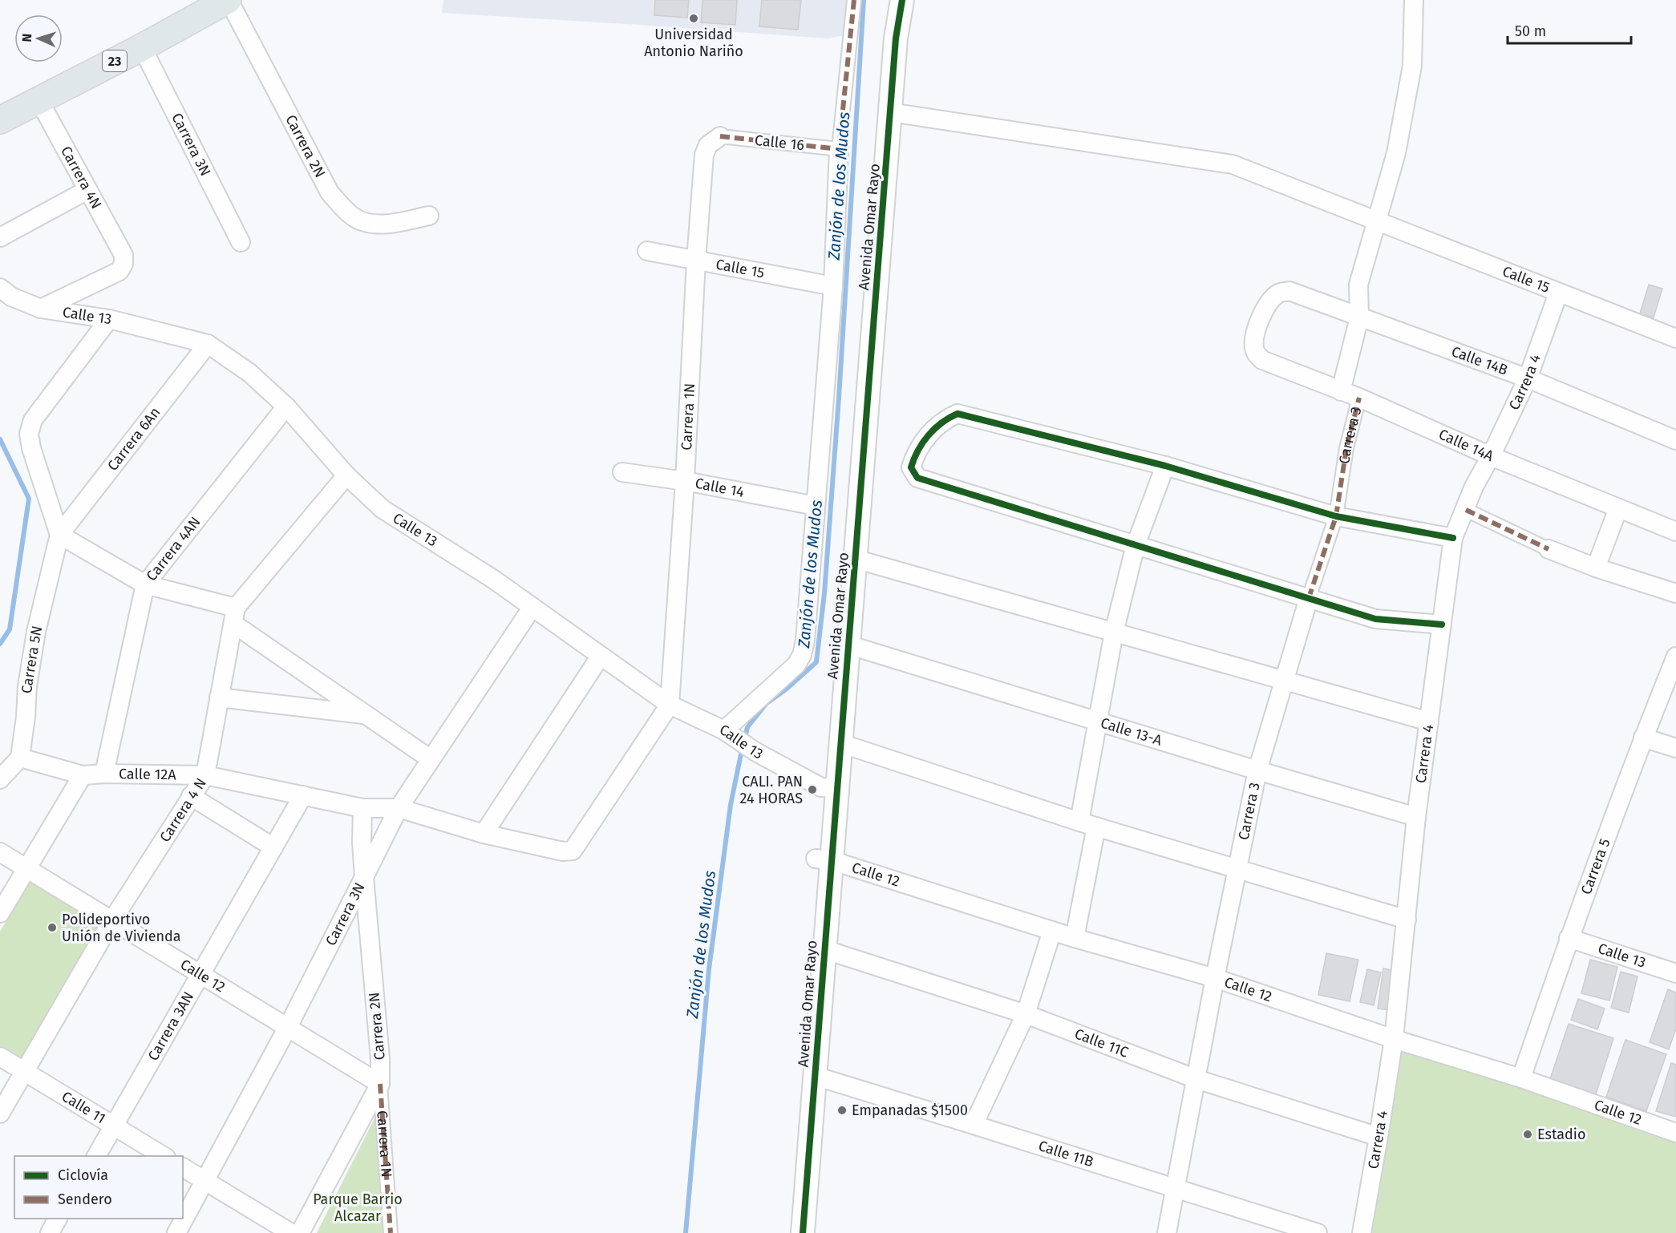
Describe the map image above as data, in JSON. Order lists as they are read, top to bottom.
{
  "streets": {
    "main road": ["23"],
    "street": [
      "Calle 16",
      "Carrera 3N",
      "Carrera 2N",
      "Carrera 4N",
      "Avenida Omar Rayo",
      "Calle 15",
      "Calle 13",
      "Calle 14B",
      "Carrera 4",
      "Carrera 1N",
      "Carrera 3",
      "Carrera 6An",
      "Calle 14A",
      "Calle 14",
      "Carrera 4AN",
      "Carrera 5N",
      "Calle 13-A",
      "Calle 12A",
      "Carrera 4 N",
      "Carrera 5",
      "Calle 12",
      "Carrera 3AN",
      "Calle 11C",
      "Calle 11",
      "Calle 11B"
    ]
  },
  "crossings": [
    ["23", "Carrera 3N"],
    ["23", "Carrera 2N"],
    ["23", "Carrera 4N"],
    ["Calle 16", "Carrera 1N"],
    ["Carrera 3N", "Carrera 2N"],
    ["Carrera 3N", "Calle 12A"],
    ["Carrera 3N", "Calle 12"],
    ["Carrera 2N", "Carrera 1N"],
    ["Carrera 2N", "Calle 12"],
    ["Carrera 4N", "Calle 13"],
    ["Avenida Omar Rayo", "Calle 15"],
    ["Avenida Omar Rayo", "Calle 13"],
    ["Avenida Omar Rayo", "Calle 13-A"],
    ["Avenida Omar Rayo", "Calle 12"],
    ["Avenida Omar Rayo", "Calle 11C"],
    ["Avenida Omar Rayo", "Calle 11B"],
    ["Calle 15", "Carrera 4"],
    ["Calle 15", "Carrera 1N"],
    ["Calle 15", "Carrera 3"],
    ["Calle 13", "Carrera 1N"],
    ["Calle 13", "Carrera 6An"],
    ["Calle 13", "Carrera 4AN"],
    ["Calle 13", "Carrera 4 N"],
    ["Calle 13", "Carrera 5"],
    ["Calle 14B", "Carrera 4"],
    ["Calle 14B", "Carrera 3"],
    ["Calle 14B", "Calle 14A"],
    ["Carrera 4", "Calle 14A"],
    ["Carrera 4", "Calle 13-A"],
    ["Carrera 4", "Calle 12"],
    ["Carrera 4", "Calle 11C"],
    ["Carrera 1N", "Calle 14"],
    ["Carrera 1N", "Calle 12"],
    ["Carrera 3", "Calle 14A"],
    ["Carrera 3", "Calle 13-A"],
    ["Carrera 3", "Calle 12"],
    ["Carrera 3", "Calle 11C"],
    ["Carrera 3", "Calle 11B"],
    ["Carrera 6An", "Carrera 5N"],
    ["Carrera 4AN", "Calle 12A"],
    ["Carrera 5N", "Calle 12A"],
    ["Calle 12A", "Carrera 4 N"],
    ["Calle 12A", "Carrera 3AN"],
    ["Carrera 4 N", "Calle 12"],
    ["Carrera 4 N", "Calle 11"],
    ["Carrera 5", "Calle 12"],
    ["Calle 12", "Carrera 3AN"],
    ["Carrera 3AN", "Calle 11"]
  ],
  "water": ["Zanjón de los Mudos"],
  "parks": ["Parque Barrio Alcazar"],
  "places": [
    "Universidad Antonio Nariño",
    "CALI. PAN 24 HORAS",
    "Polideportivo Unión de Vivienda",
    "Empanadas $1500",
    "Estadio"
  ],
  "legend": ["Ciclovía", "Sendero"],
  "scale_bar": "50 m",
  "north": "left"
}
